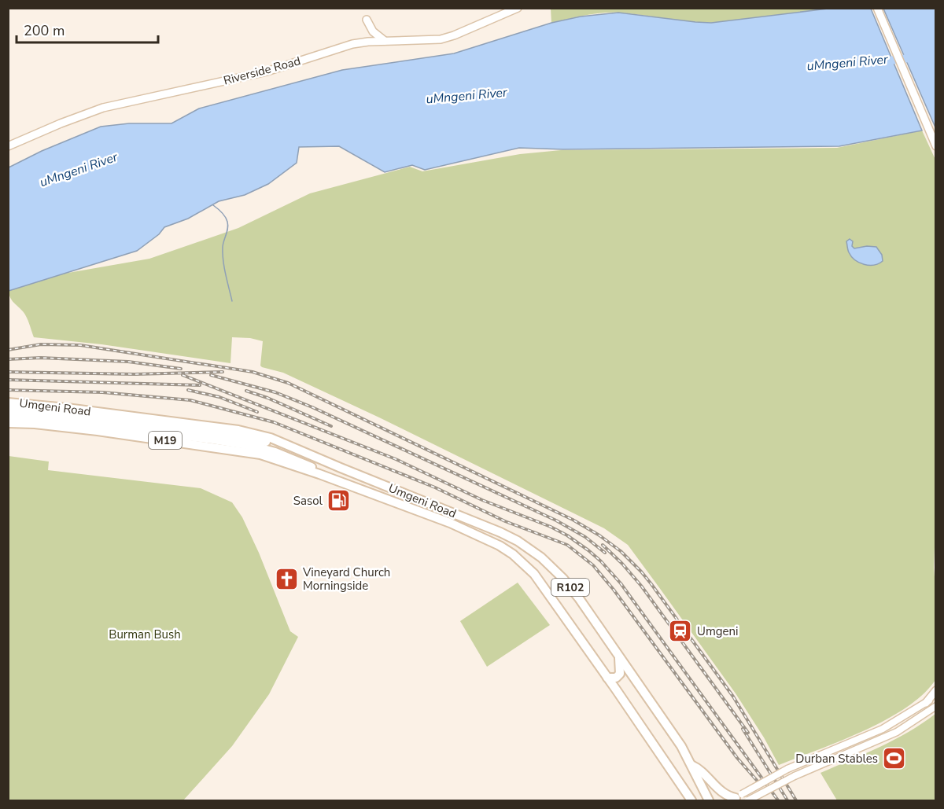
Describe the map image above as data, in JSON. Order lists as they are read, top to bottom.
{
  "streets": {
    "main road": [
      "Riverside Road",
      "Umgeni Road",
      "M19",
      "R102"
    ]
  },
  "water": ["uMngeni River"],
  "parks": ["Burman Bush"],
  "places": {
    "fuel station": ["Sasol"],
    "church": ["Vineyard Church Morningside"],
    "station": ["Umgeni"],
    "sports": ["Durban Stables"]
  },
  "scale_bar": "200 m"
}
